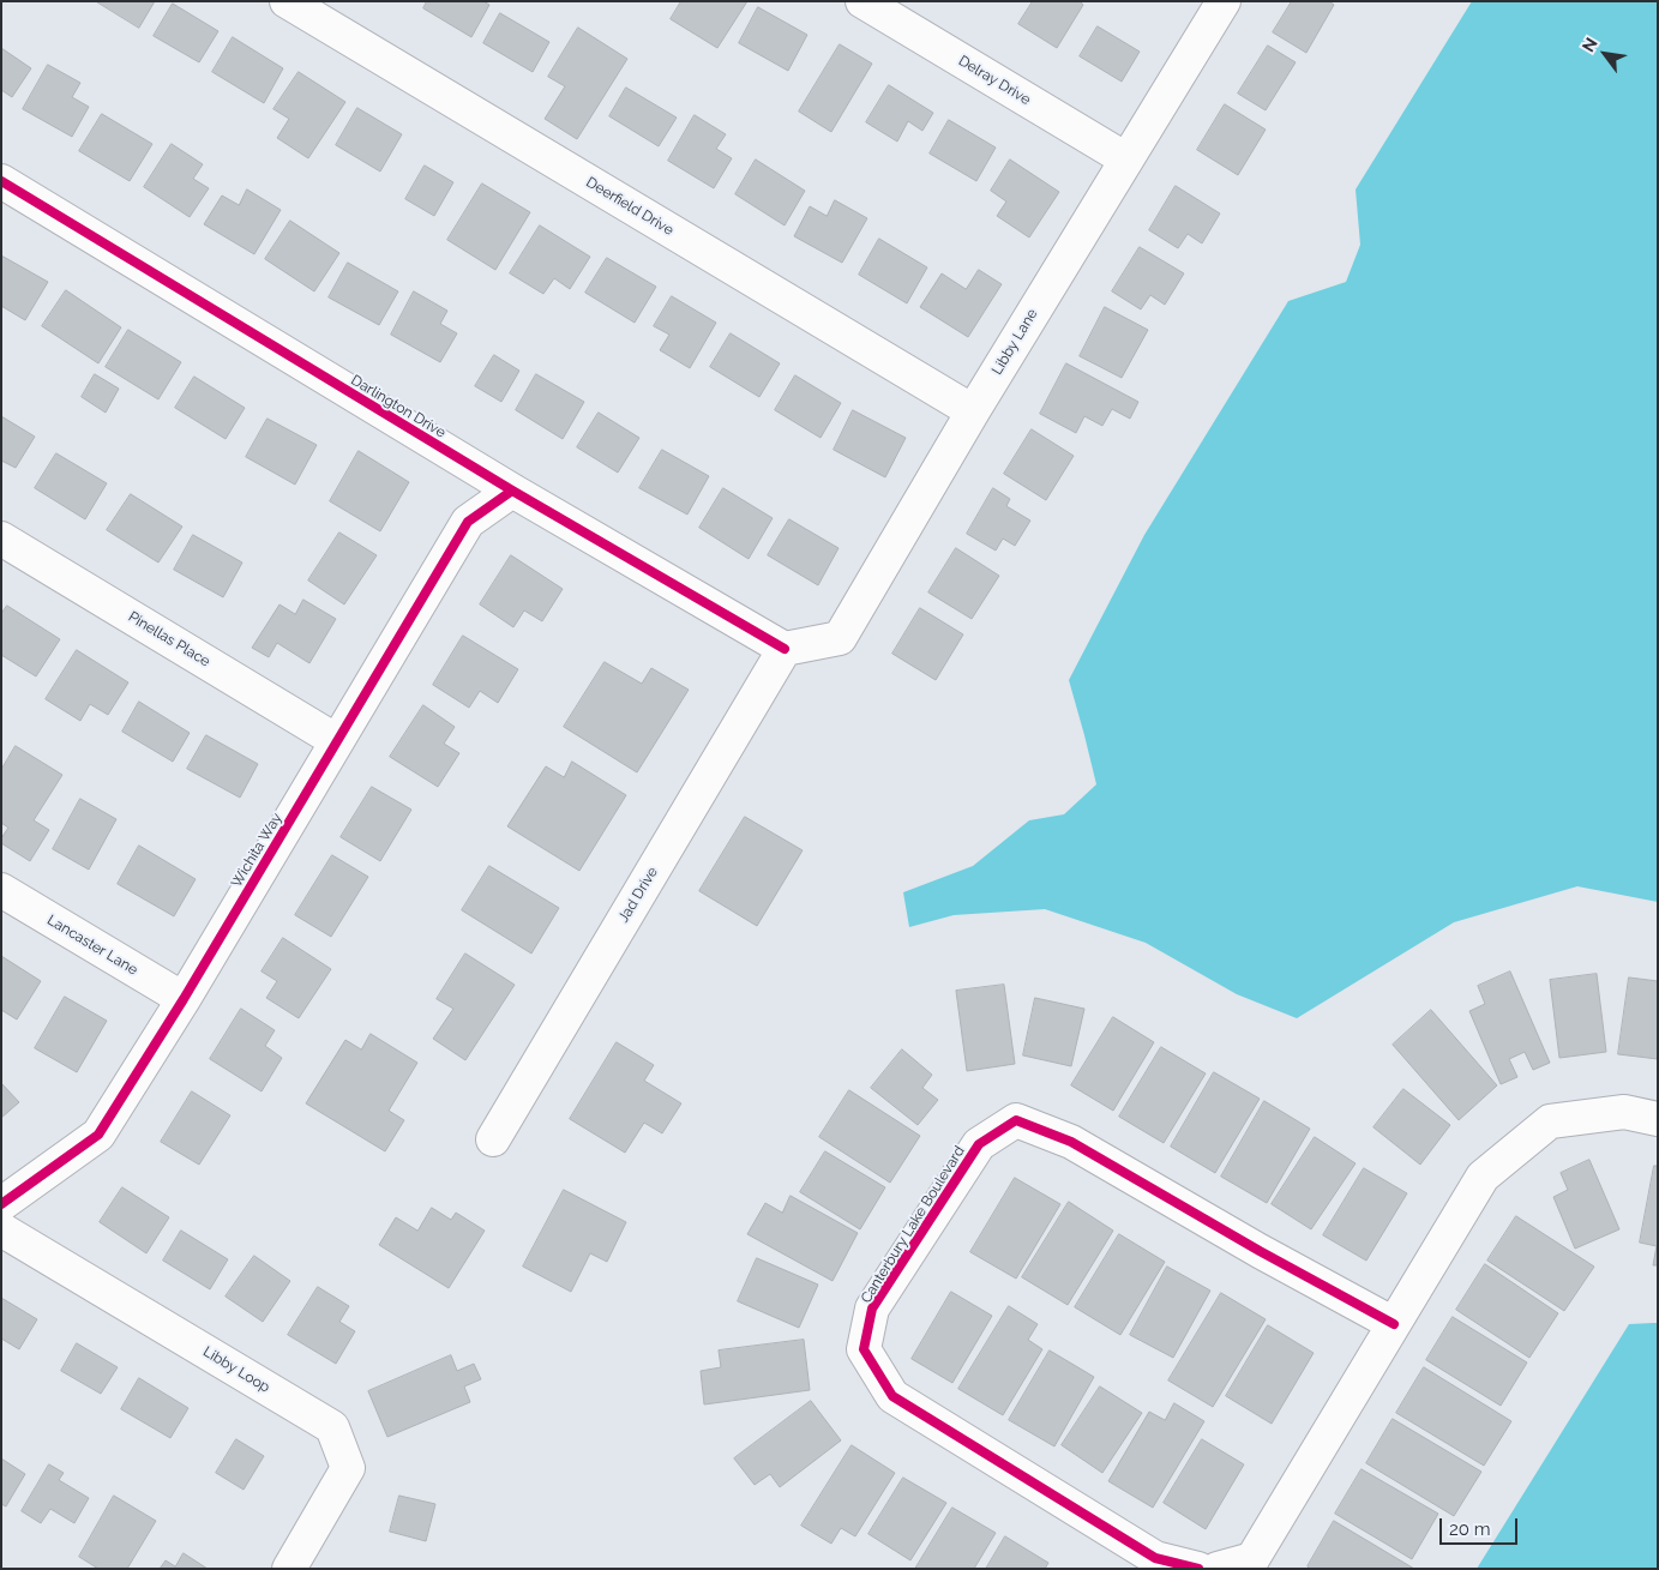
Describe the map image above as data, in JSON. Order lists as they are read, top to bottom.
{
  "streets": {
    "street": [
      "Delray Drive",
      "Deerfield Drive",
      "Libby Lane",
      "Darlington Drive",
      "Pinellas Place",
      "Wichita Way",
      "Jad Drive",
      "Lancaster Lane",
      "Canterbury Lake Boulevard",
      "Libby Loop"
    ]
  },
  "crossings": [
    ["Delray Drive", "Libby Lane"],
    ["Deerfield Drive", "Libby Lane"],
    ["Libby Lane", "Darlington Drive"],
    ["Libby Lane", "Jad Drive"],
    ["Darlington Drive", "Wichita Way"],
    ["Darlington Drive", "Jad Drive"],
    ["Pinellas Place", "Wichita Way"],
    ["Wichita Way", "Lancaster Lane"]
  ],
  "scale_bar": "20 m",
  "north": "top left"
}
